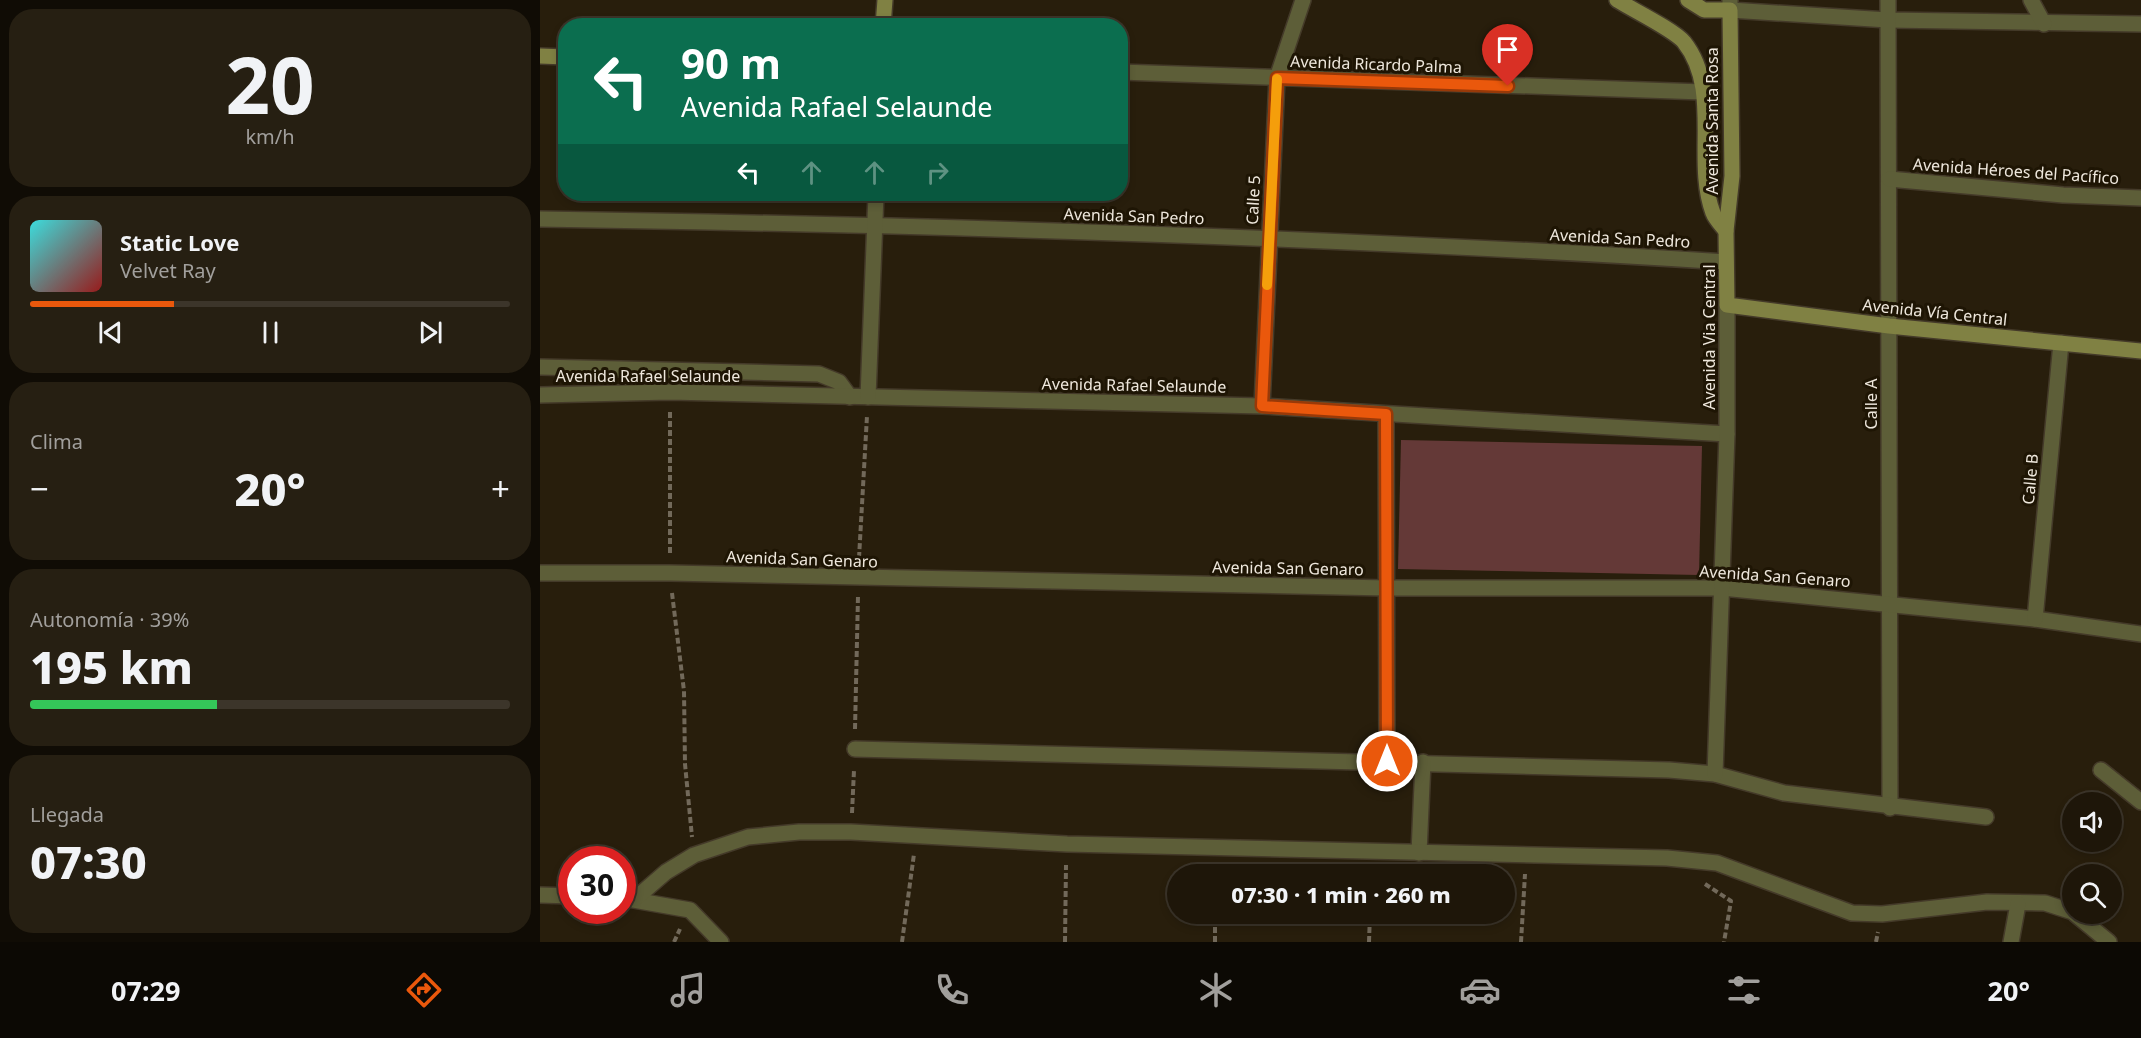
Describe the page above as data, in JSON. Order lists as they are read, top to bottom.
{
  "streets": {
    "street": [
      "Avenida Ricardo Palma",
      "Avenida Santa Rosa",
      "Avenida Héroes del Pacífico",
      "Calle 5",
      "Avenida San Pedro",
      "Avenida Vía Central",
      "Avenida Via Central",
      "Avenida Rafael Selaunde",
      "Calle A",
      "Calle B",
      "Avenida San Genaro"
    ]
  },
  "crossings": [
    ["Avenida Ricardo Palma", "Avenida Santa Rosa"],
    ["Avenida Ricardo Palma", "Calle 5"],
    ["Avenida Santa Rosa", "Avenida Via Central"],
    ["Avenida Héroes del Pacífico", "Calle A"],
    ["Calle 5", "Avenida San Pedro"],
    ["Calle 5", "Avenida Rafael Selaunde"],
    ["Avenida San Pedro", "Avenida Via Central"],
    ["Avenida Vía Central", "Avenida Via Central"],
    ["Avenida Vía Central", "Calle A"],
    ["Avenida Vía Central", "Calle B"],
    ["Avenida Via Central", "Avenida Rafael Selaunde"],
    ["Avenida Via Central", "Avenida San Genaro"],
    ["Calle A", "Avenida San Genaro"],
    ["Calle B", "Avenida San Genaro"]
  ],
  "page": {
    "tile": [
      ["20", "km/h"],
      "Clima",
      ["Autonomía · 39%", "195 km"],
      ["Llegada", "07:30"]
    ],
    "turn": ["90 m", "Avenida Rafael Selaunde"],
    "song": ["Static Love", "Velvet Ray"],
    "heat": ["−", "20°", "+"],
    "limit": "30",
    "trip": "07:30 · 1 min · 260 m",
    "tabs": ["07:29", "20°"]
  }
}
